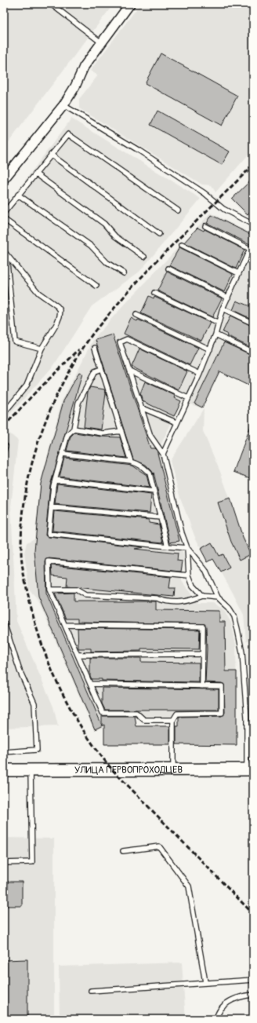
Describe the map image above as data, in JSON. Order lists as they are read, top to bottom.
{
  "streets": {
    "street": ["УЛИЦА ПЕРВОПРОХОДЦЕВ"]
  }
}
